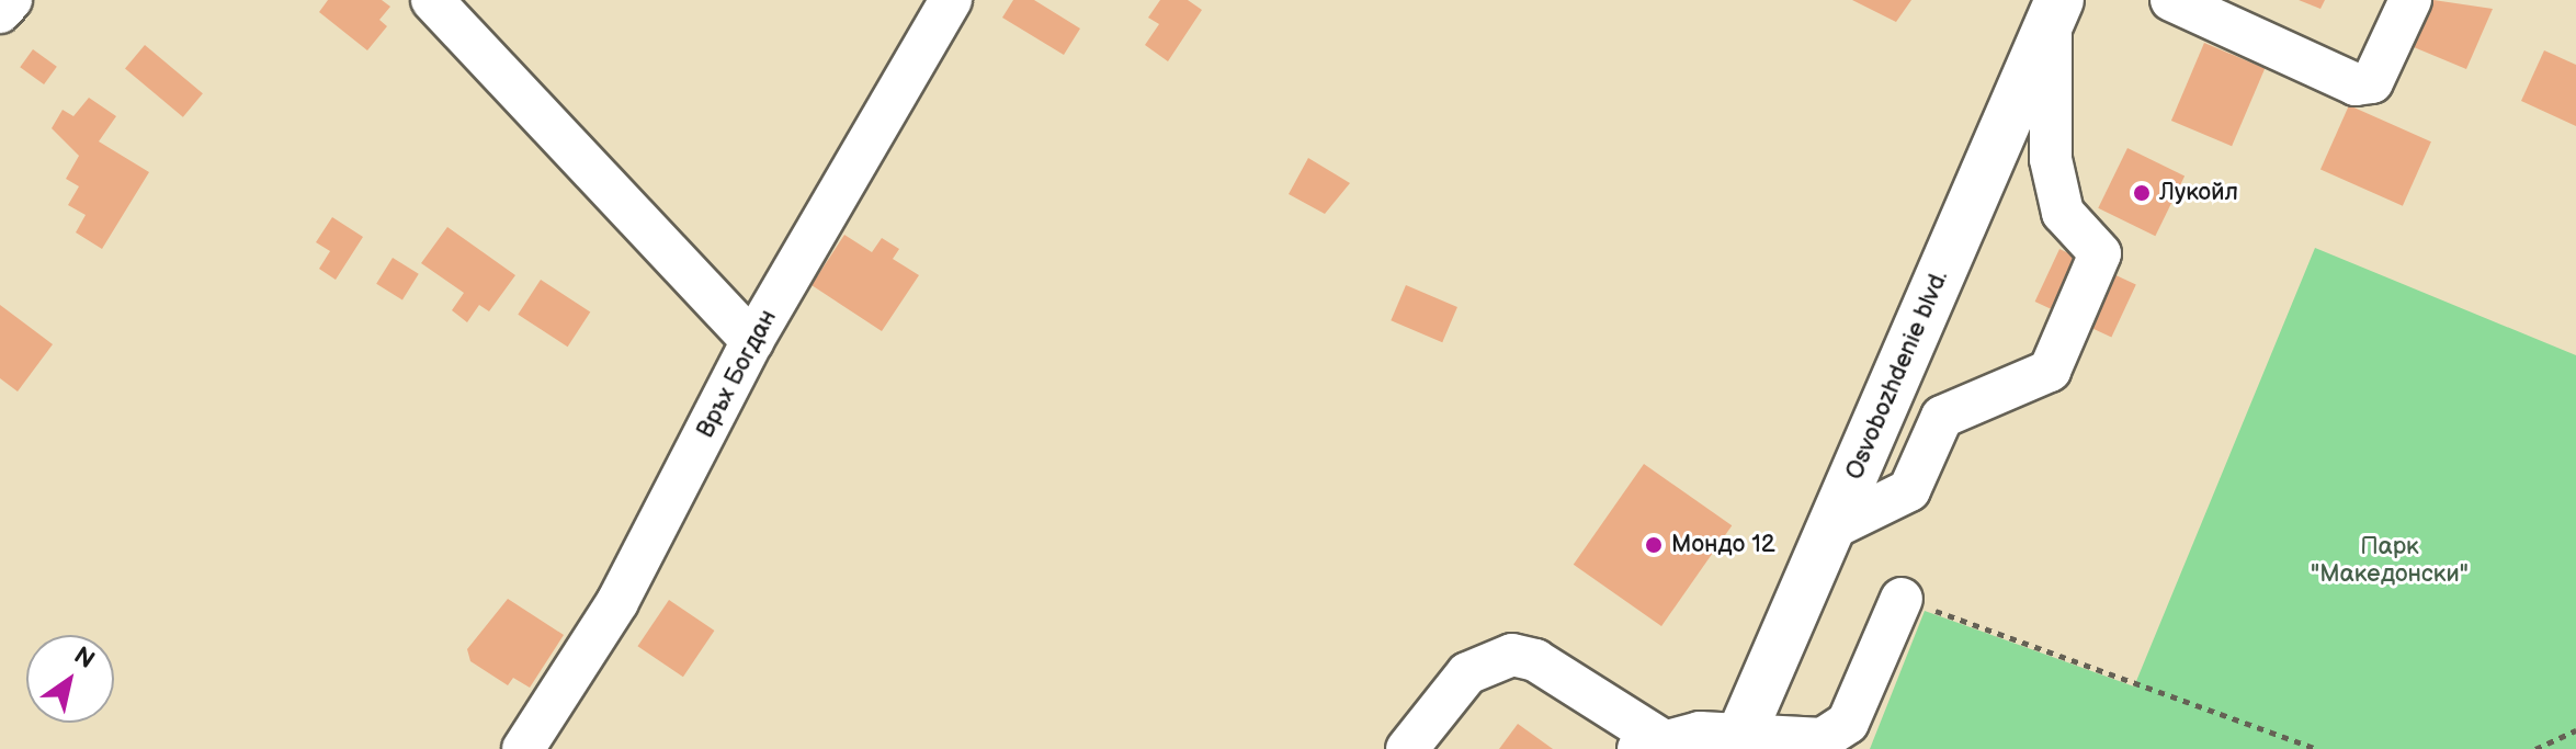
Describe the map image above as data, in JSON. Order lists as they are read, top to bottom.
{
  "streets": {
    "main road": ["Osvobozhdenie blvd."],
    "street": ["Връх Богдан"]
  },
  "parks": ["Парк \"Македонски\""],
  "places": ["Лукойл", "Мондо 12"],
  "north": "top right"
}
